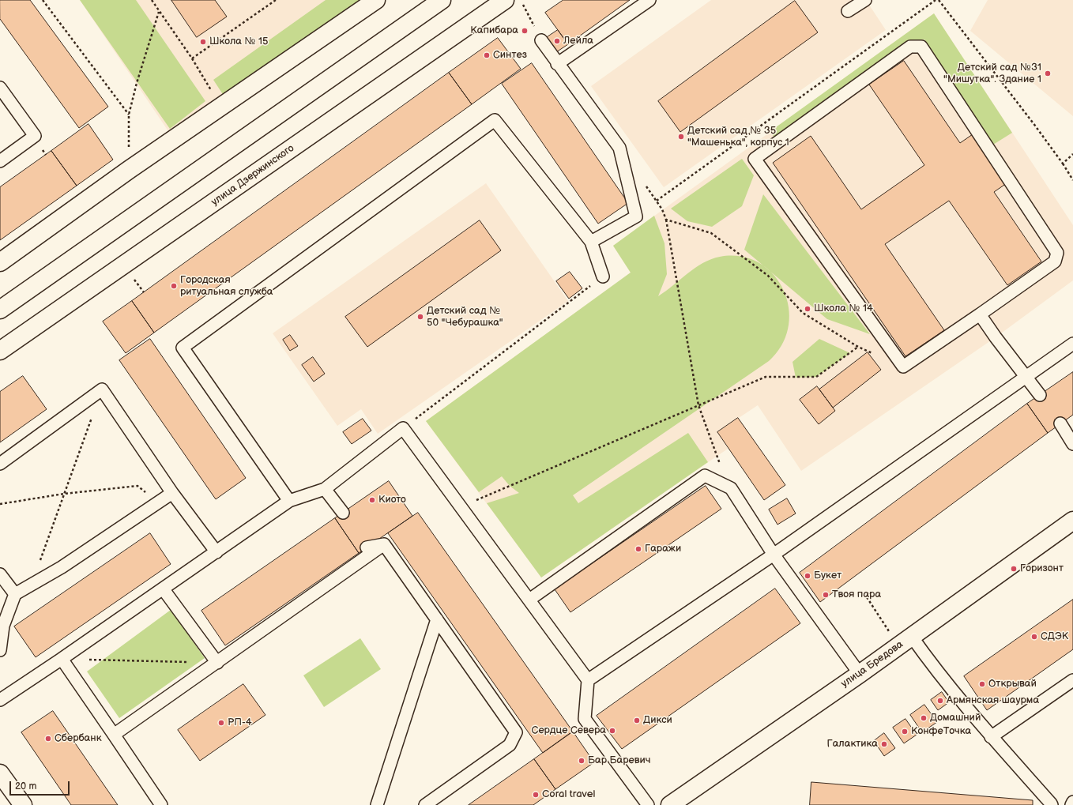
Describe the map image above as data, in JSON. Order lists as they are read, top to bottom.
{
  "streets": {
    "street": ["улица Дзержинского", "улица Бредова"]
  },
  "places": [
    "Капибара",
    "Лейла",
    "Школа № 15",
    "Синтез",
    "Детский сад №31 \"Мишутка\". Здание 1",
    "Детский сад № 35 \"Машенька\", корпус 1",
    "Городская ритуальная служба",
    "Школа № 14",
    "Детский сад № 50 \"Чебурашка\"",
    "Киото",
    "Гаражи",
    "Горизонт",
    "Букет",
    "Твоя пара",
    "СДЭК",
    "Открывай",
    "Армянская шаурма",
    "Домашний",
    "Дикси",
    "РП-4",
    "Сердце Севера",
    "КонфеТочка",
    "Сбербанк",
    "Галактика",
    "Бар Баревич",
    "Coral travel"
  ],
  "scale_bar": "20 m"
}
